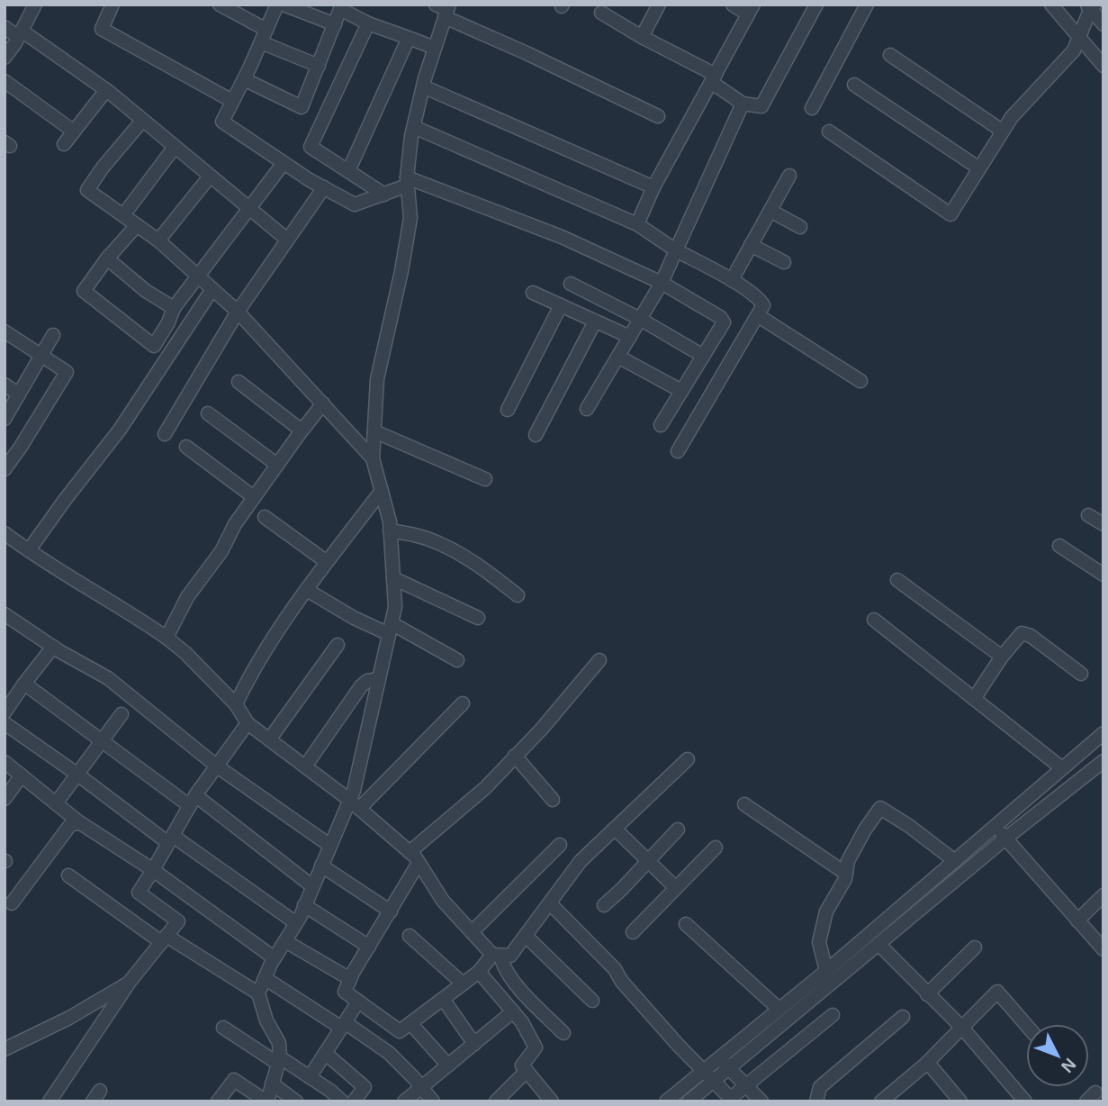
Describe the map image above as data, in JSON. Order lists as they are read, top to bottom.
{
  "north": "bottom right"
}
